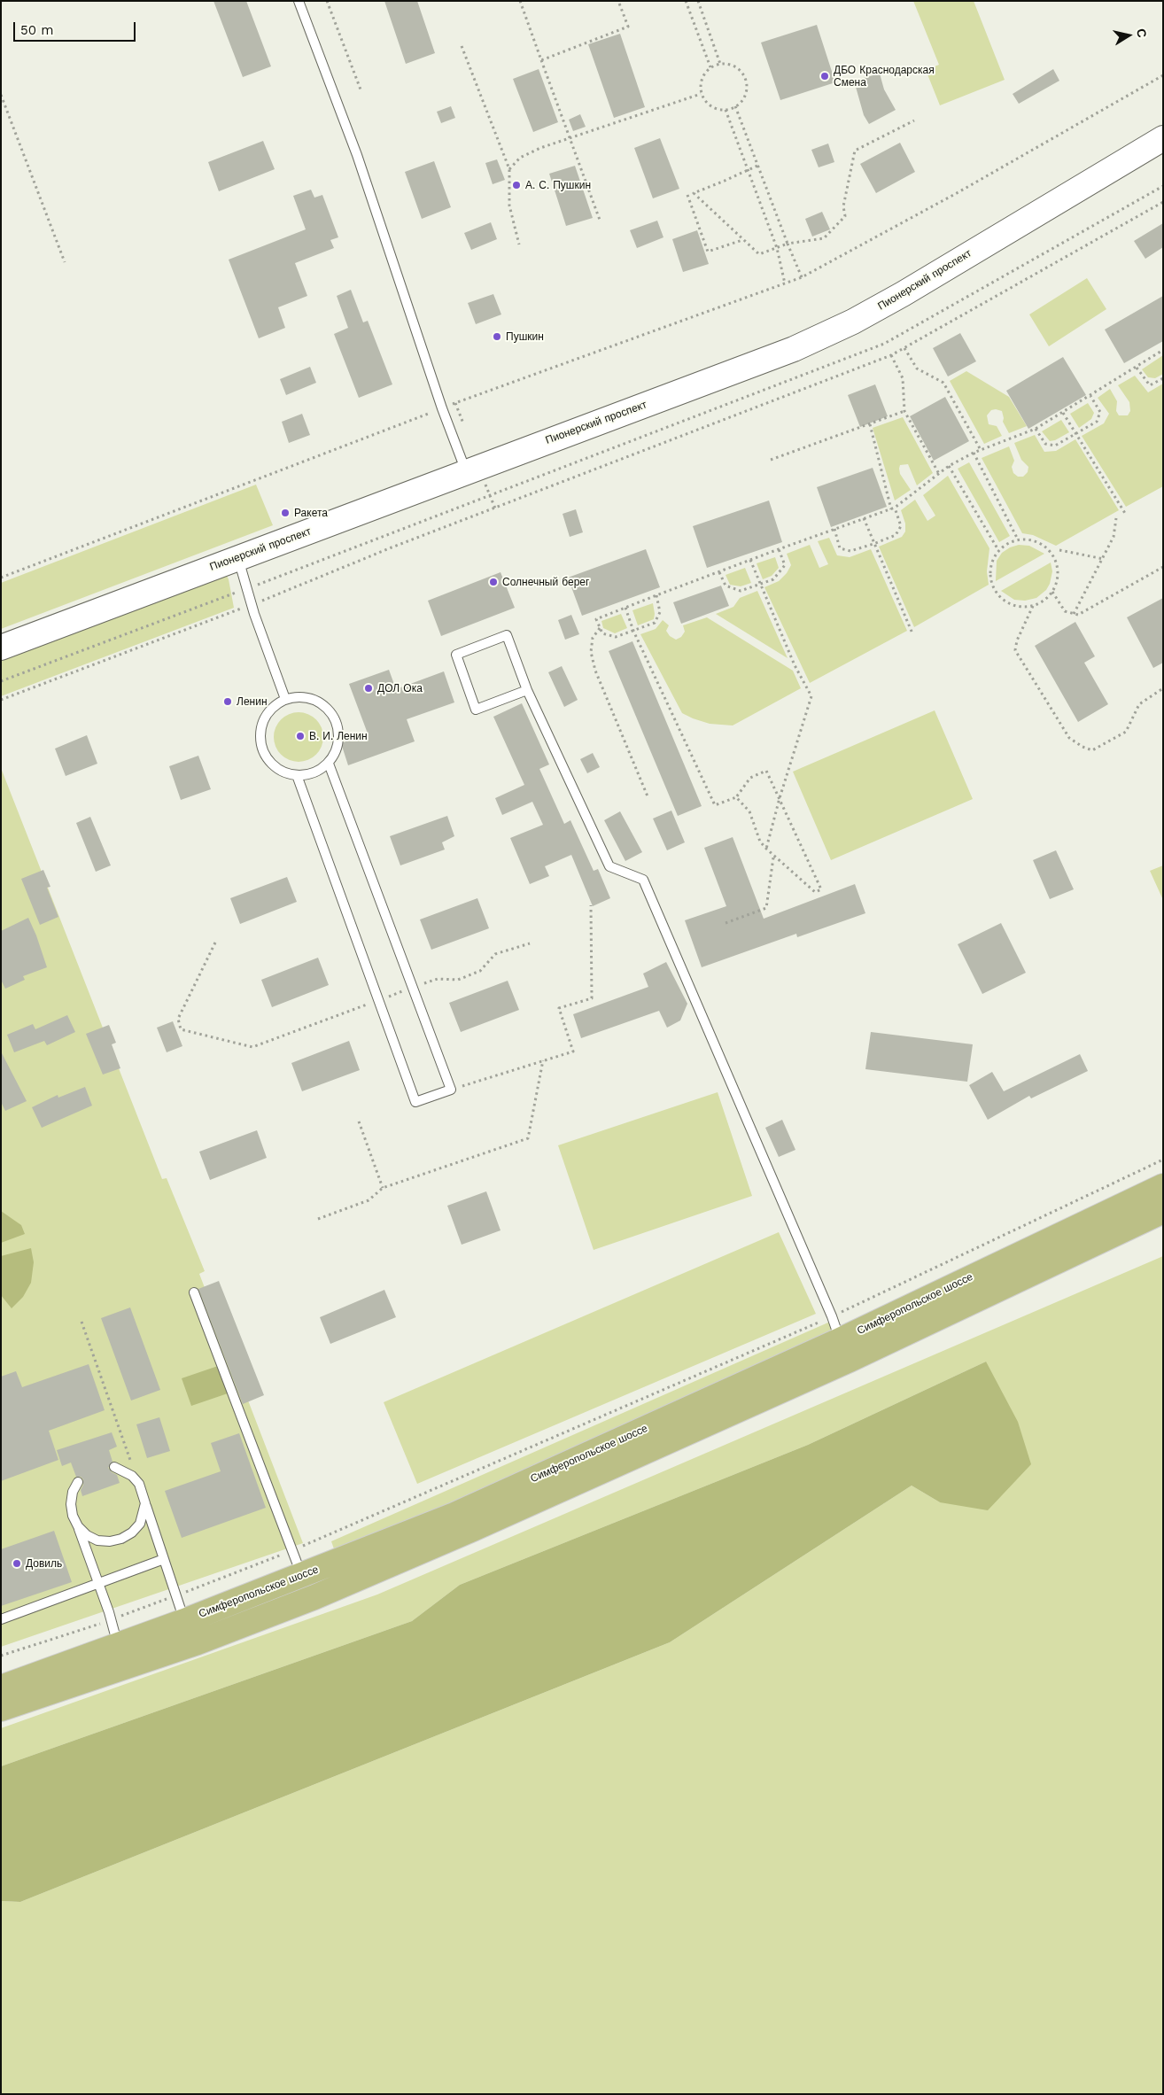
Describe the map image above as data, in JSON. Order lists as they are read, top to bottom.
{
  "streets": {
    "main road": ["Симферопольское шоссе"],
    "street": ["Пионерский проспект"]
  },
  "places": [
    "ДБО Краснодарская Смена",
    "А. С. Пушкин",
    "Пушкин",
    "Ракета",
    "Солнечный берег",
    "ДОЛ Ока",
    "Ленин",
    "В. И. Ленин",
    "Довиль"
  ],
  "scale_bar": "50 m",
  "north": "right"
}
